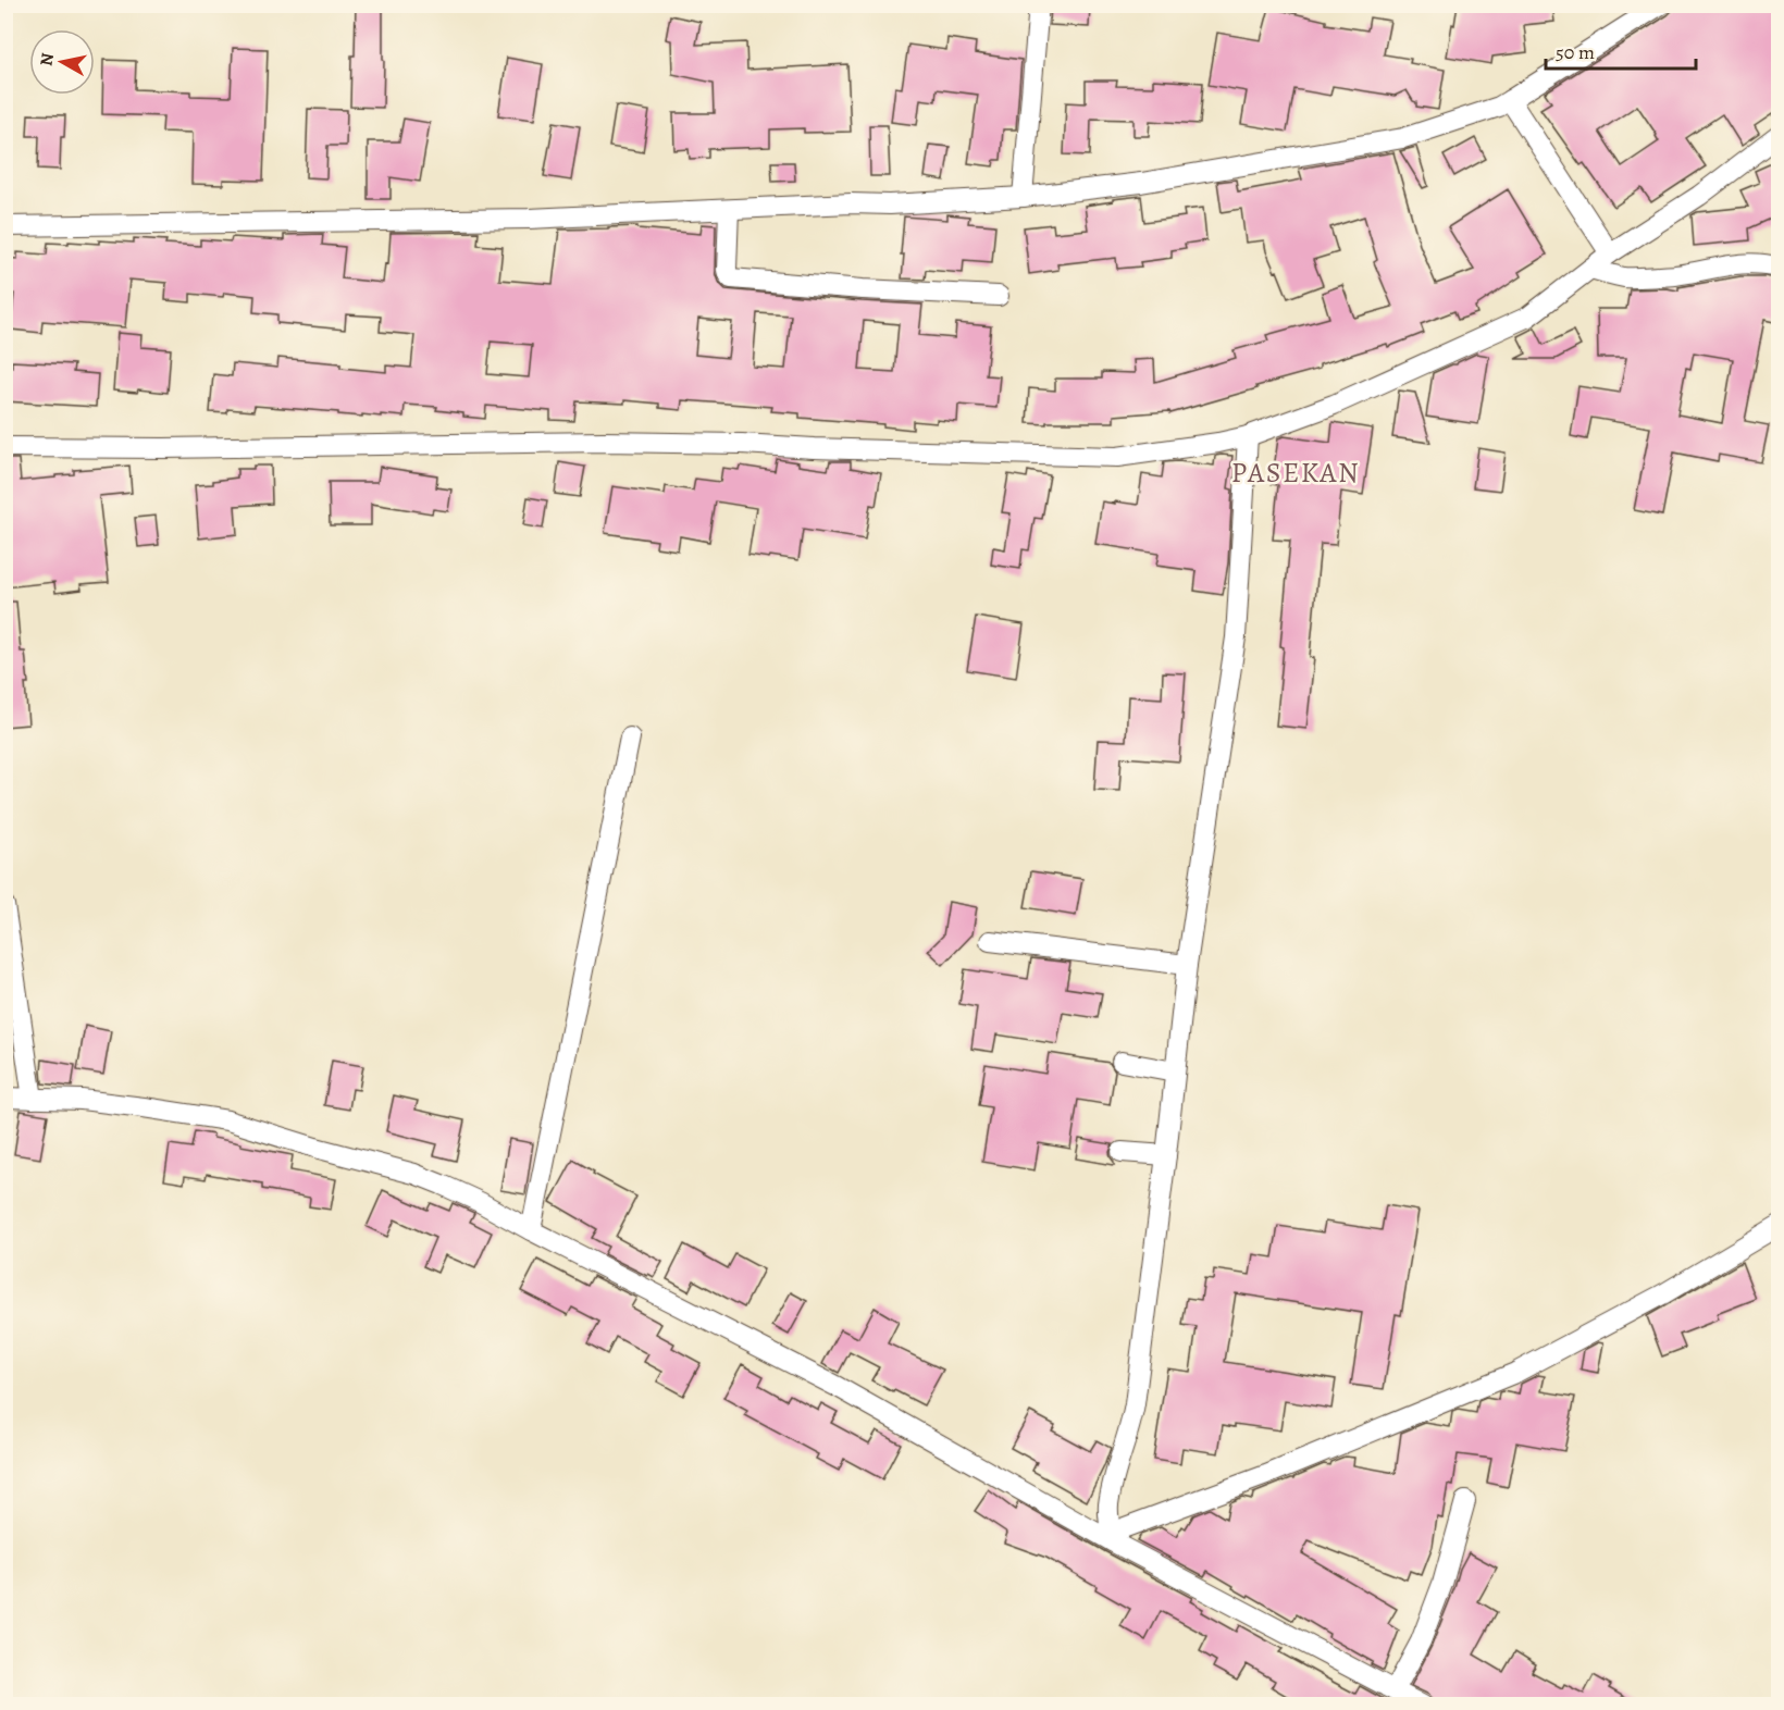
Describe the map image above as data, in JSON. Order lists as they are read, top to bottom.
{
  "districts": ["PASEKAN"],
  "scale_bar": "50 m",
  "north": "left"
}
